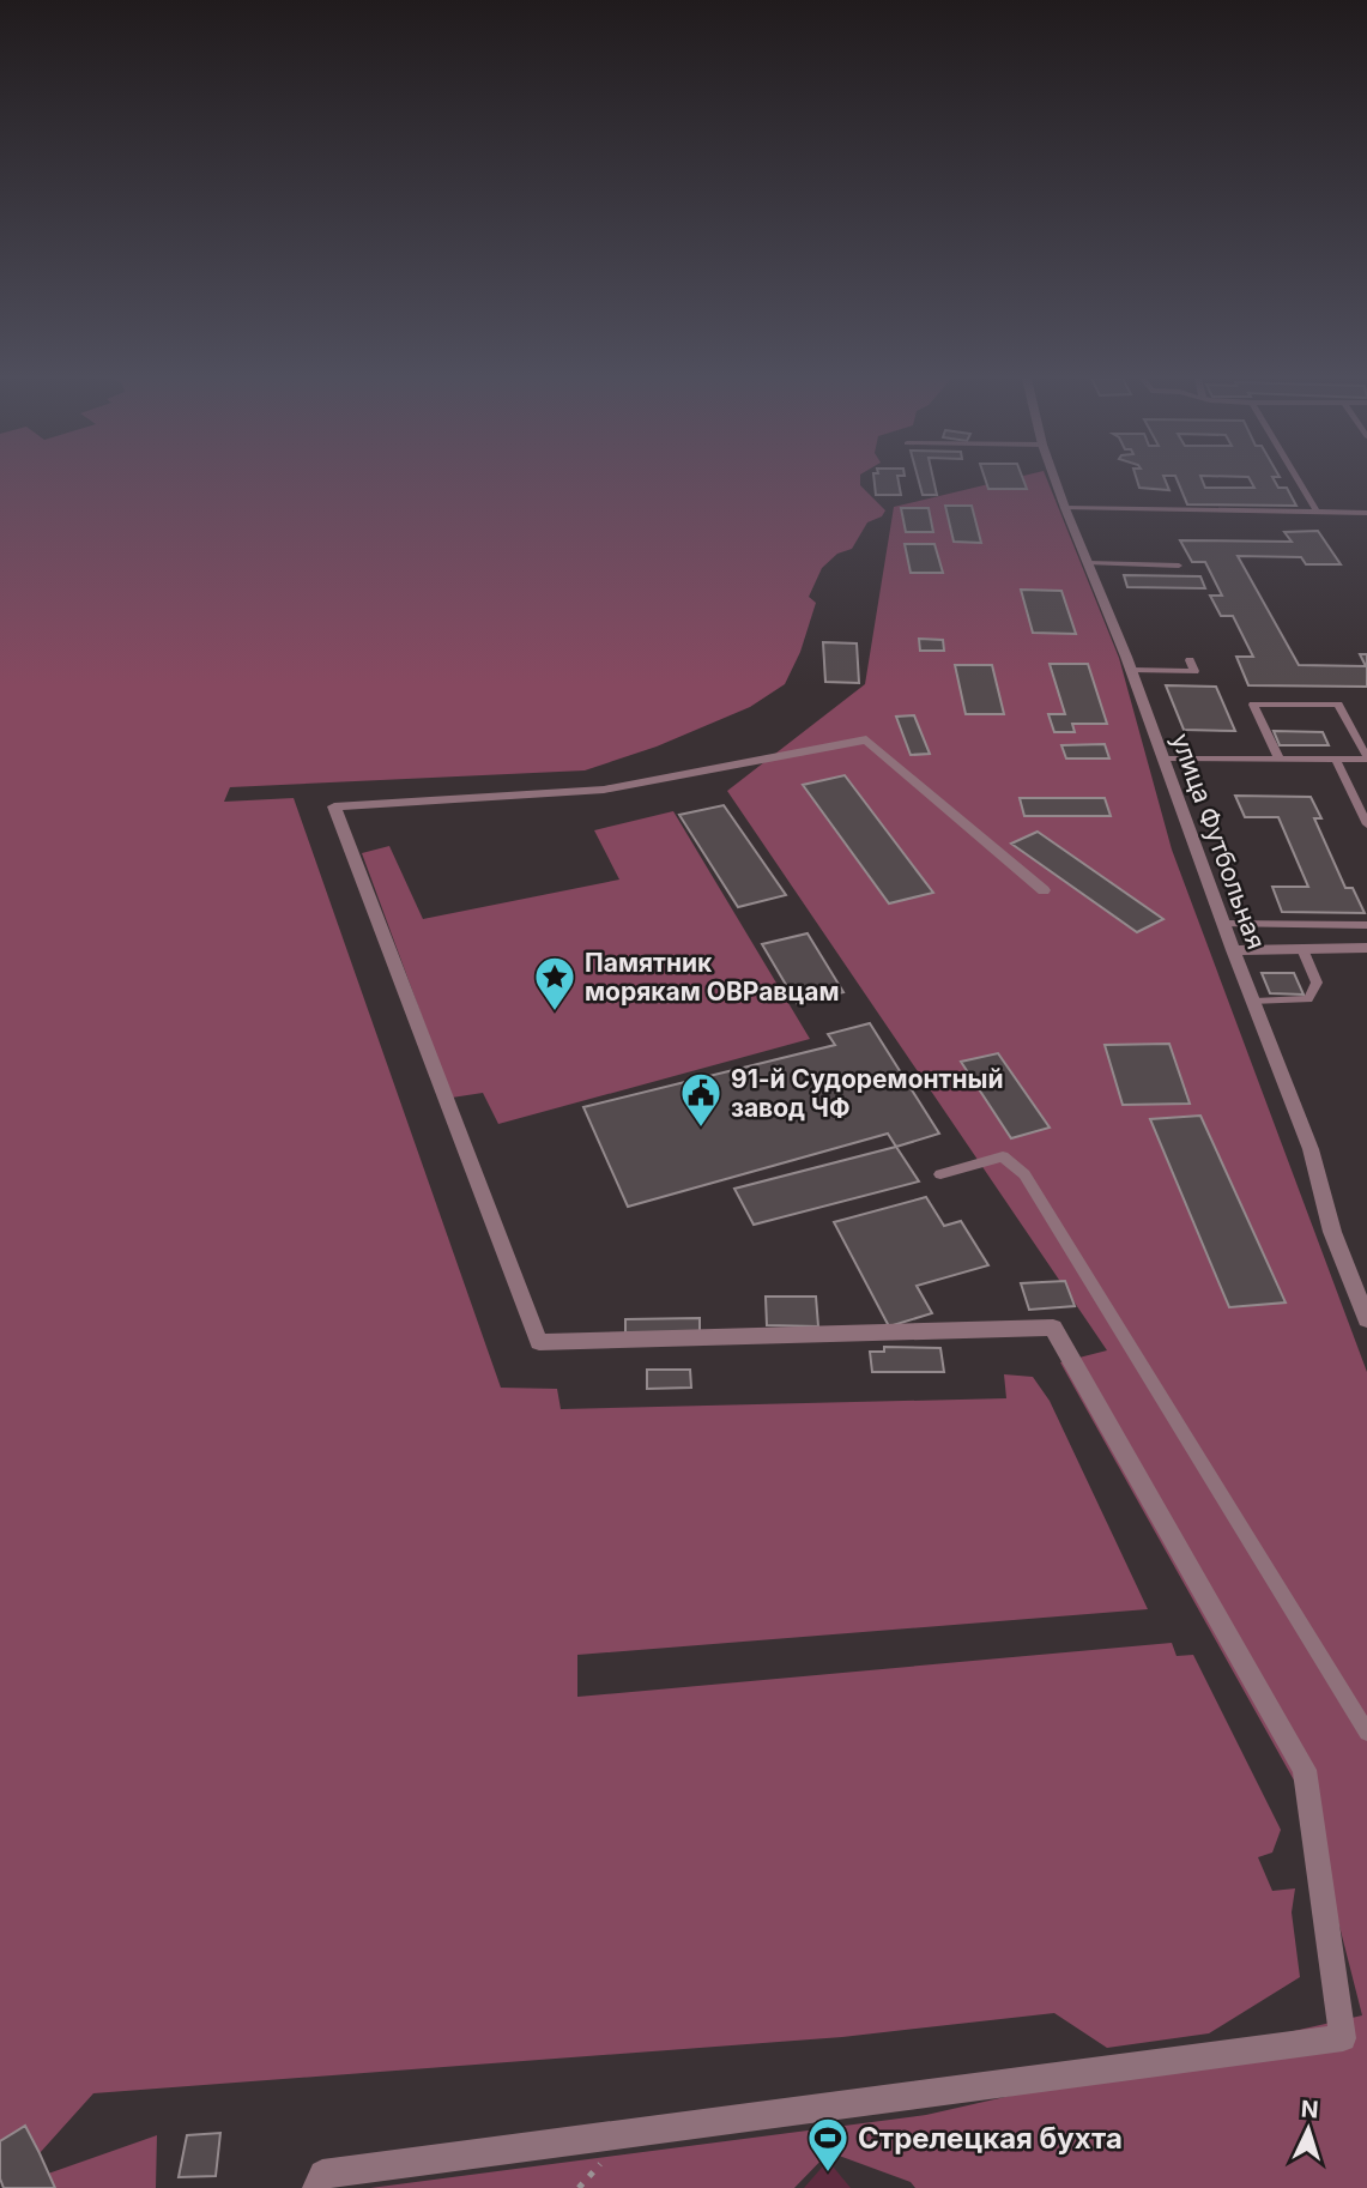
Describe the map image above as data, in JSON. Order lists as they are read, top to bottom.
{
  "streets": {
    "street": ["улица Футбольная"]
  },
  "places": {
    "place": ["Памятник морякам ОВРавцам"],
    "public building": ["91-й Судоремонтный завод ЧФ"],
    "sports": ["Стрелецкая бухта"]
  },
  "north": "top"
}
